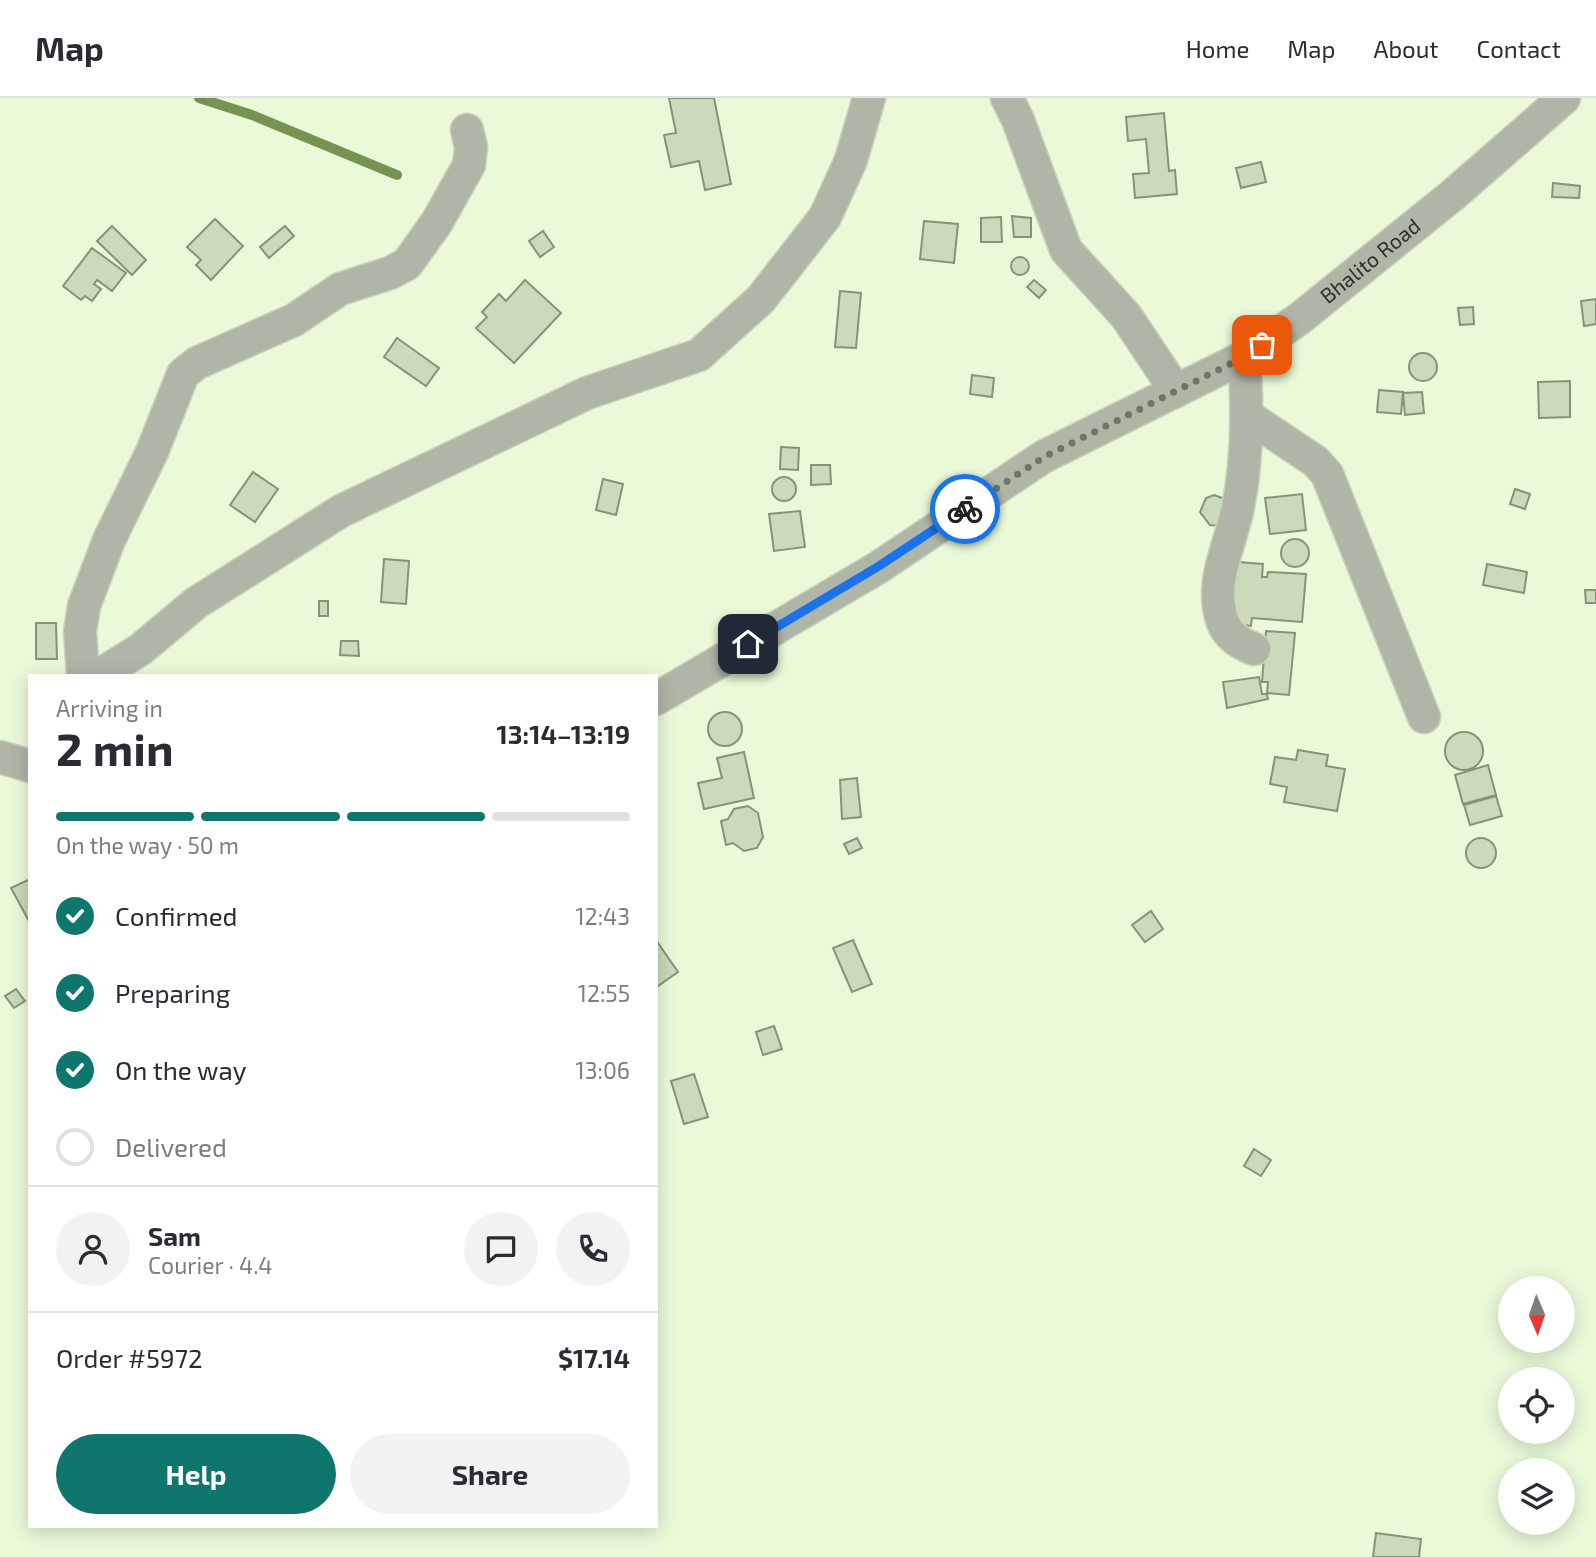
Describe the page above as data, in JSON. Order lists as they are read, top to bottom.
{
  "streets": {
    "street": ["Bhalito Road"]
  },
  "north": "bottom",
  "page": {
    "header": "Map",
    "nav": [
      "Home",
      "Map",
      "About",
      "Contact"
    ],
    "heading": ["2 min", "Arriving in", "13:14–13:19"],
    "panel": [
      "Sam",
      "Courier · 4.4",
      "Order #5972",
      "$17.14"
    ],
    "bar": "On the way · 50 m",
    "list": [
      ["Confirmed", "12:43"],
      ["Preparing", "12:55"],
      ["On the way", "13:06"],
      "Delivered"
    ],
    "buttons": ["Help", "Share"]
  }
}
